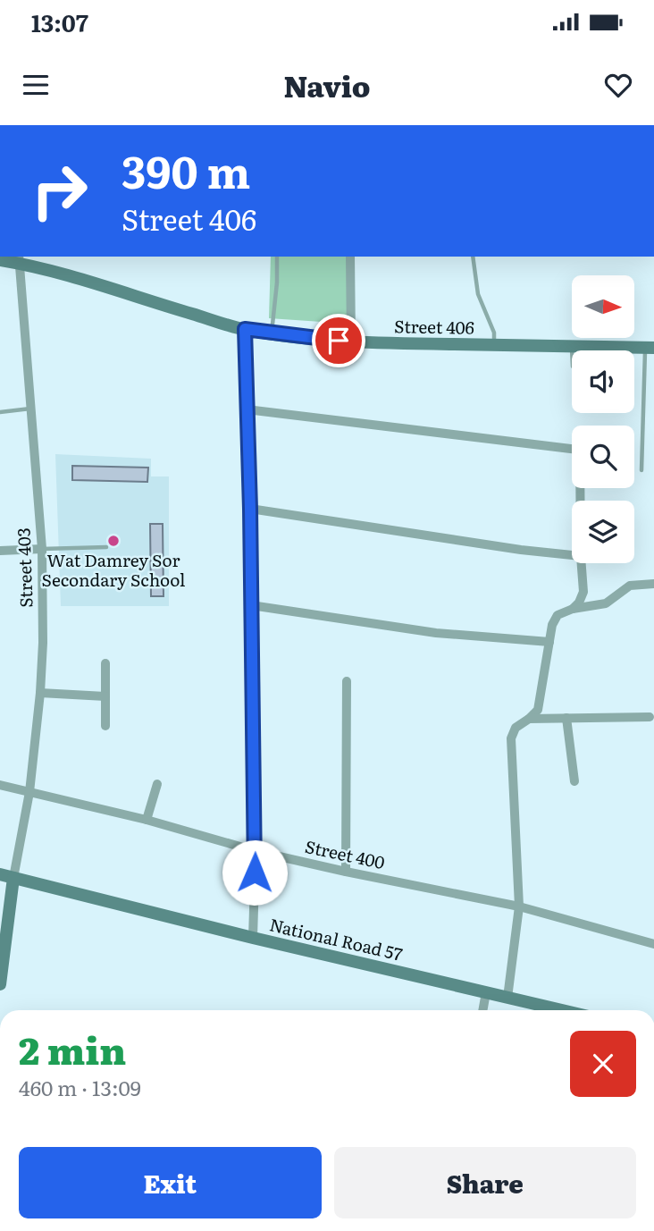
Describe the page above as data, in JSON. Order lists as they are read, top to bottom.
{
  "streets": {
    "street": [
      "Street 406",
      "Street 403",
      "Street 400",
      "National Road 57"
    ]
  },
  "crossings": [
    ["Street 406", "Street 403"],
    ["Street 403", "Street 400"],
    ["Street 403", "National Road 57"]
  ],
  "places": ["Wat Damrey Sor Secondary School"],
  "north": "right",
  "page": {
    "status": "13:07",
    "header": "Navio",
    "turn": ["390 m", "Street 406"],
    "heading": ["2 min", "460 m · 13:09"],
    "buttons": ["Exit", "Share"]
  }
}
